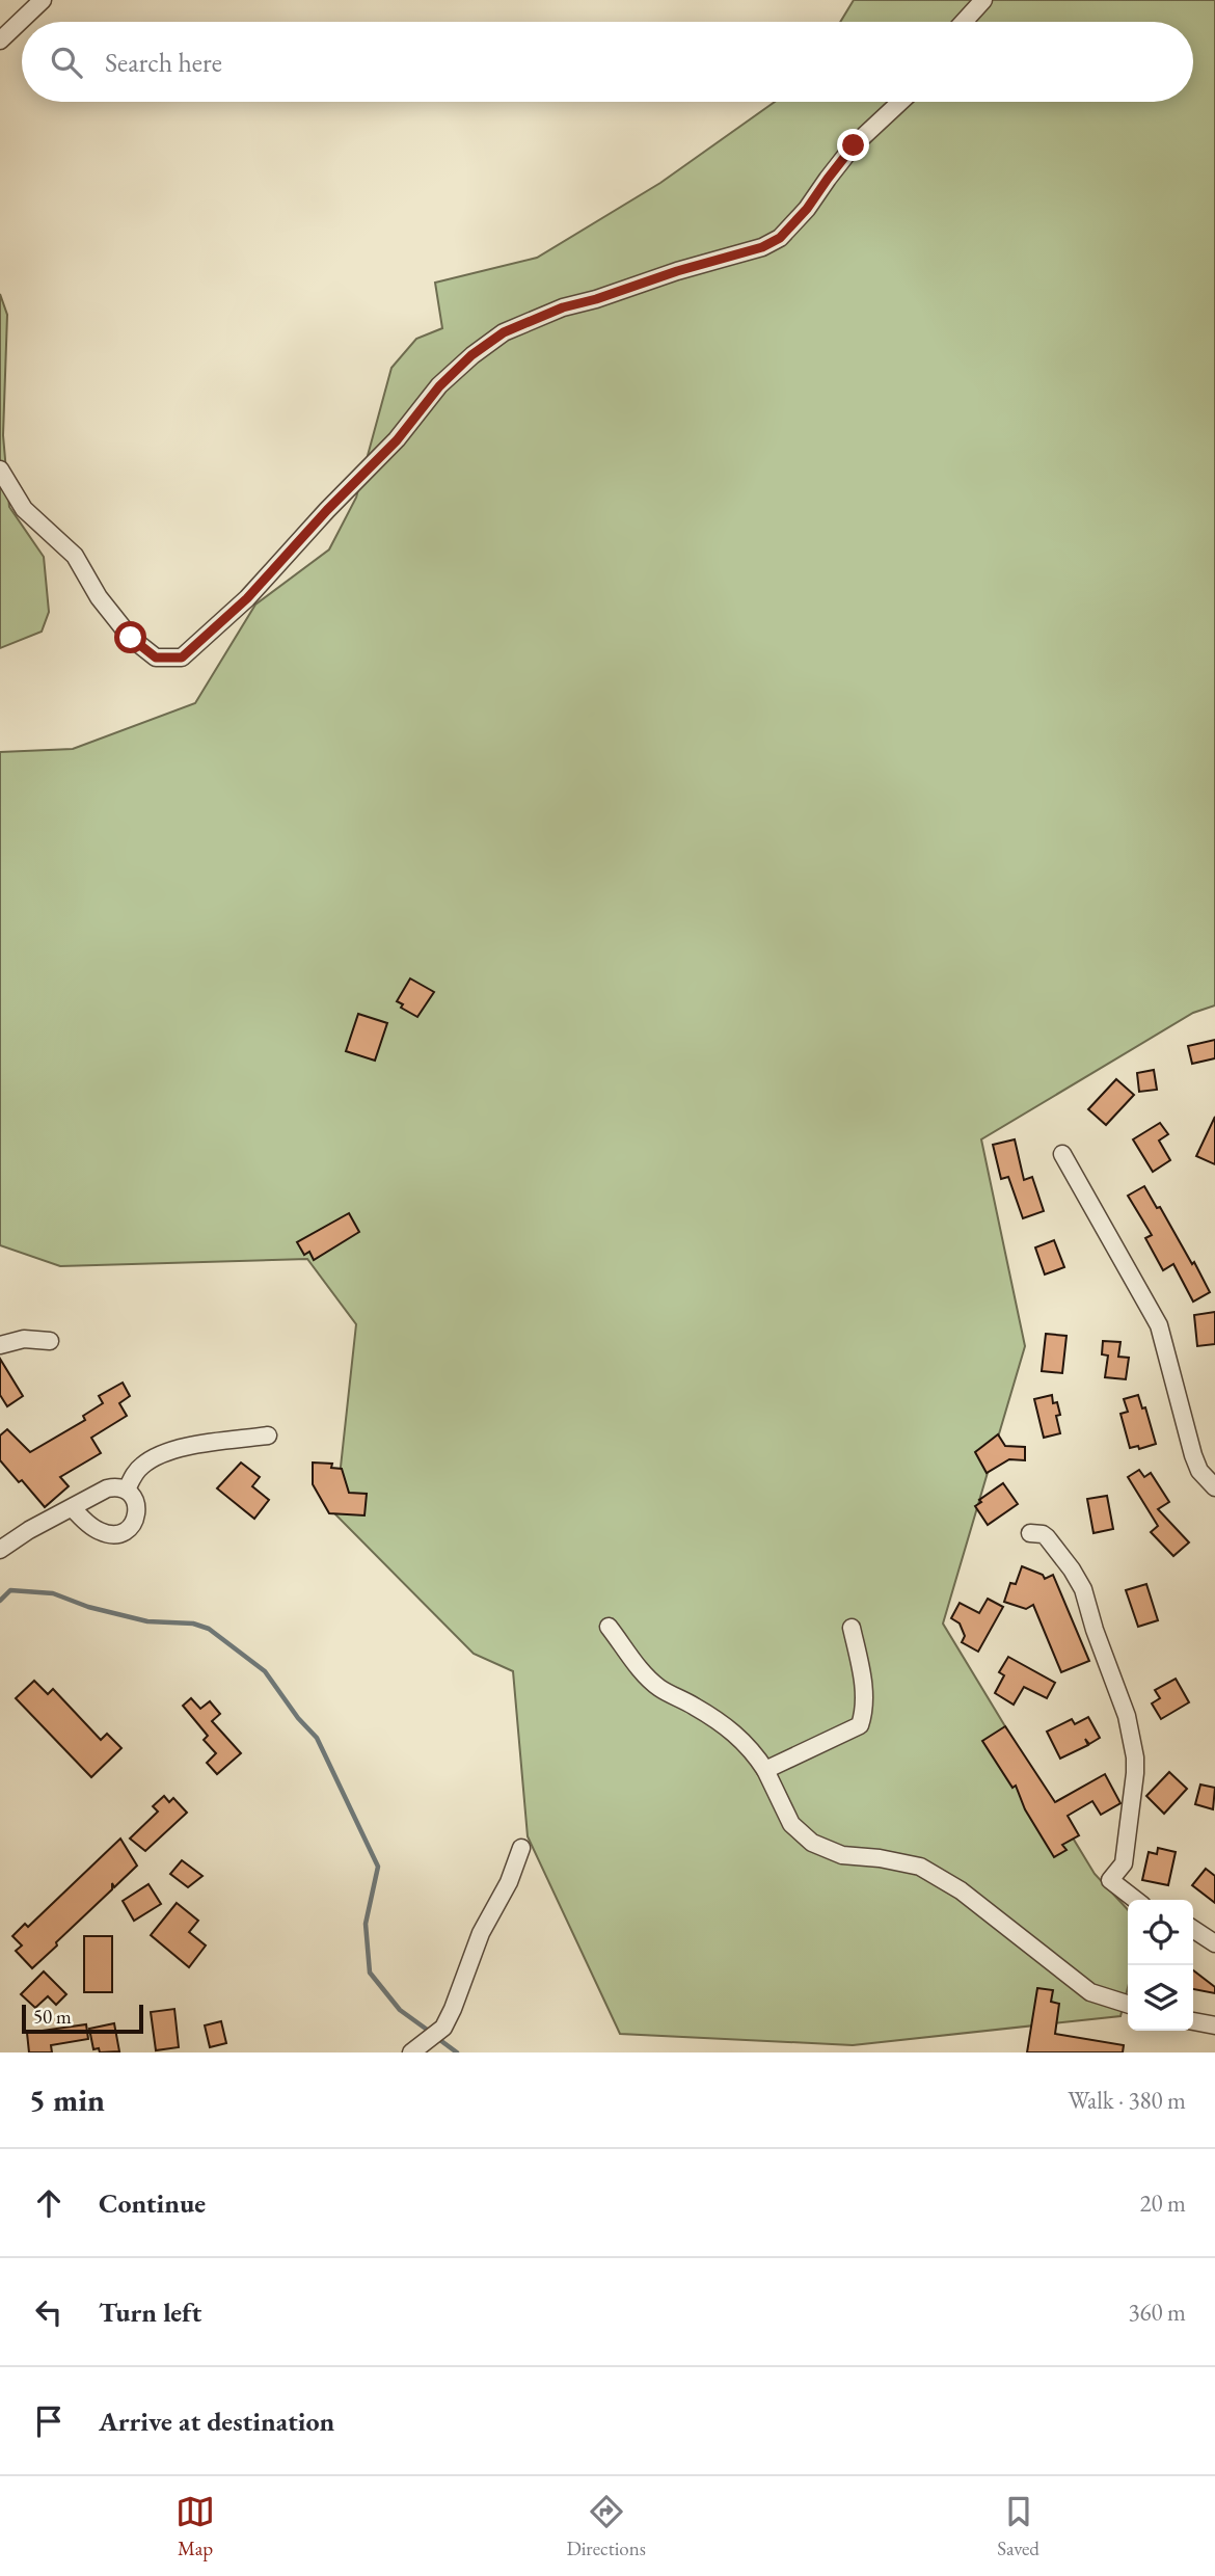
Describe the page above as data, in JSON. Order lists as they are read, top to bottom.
{
  "scale_bar": "50 m",
  "page": {
    "search": "Search here",
    "scale": "50 m",
    "heading": ["5 min", "Walk · 380 m"],
    "list": [
      ["Continue", "20 m"],
      ["Turn left", "360 m"],
      "Arrive at destination"
    ],
    "nav": ["Map", "Directions", "Saved"]
  }
}
